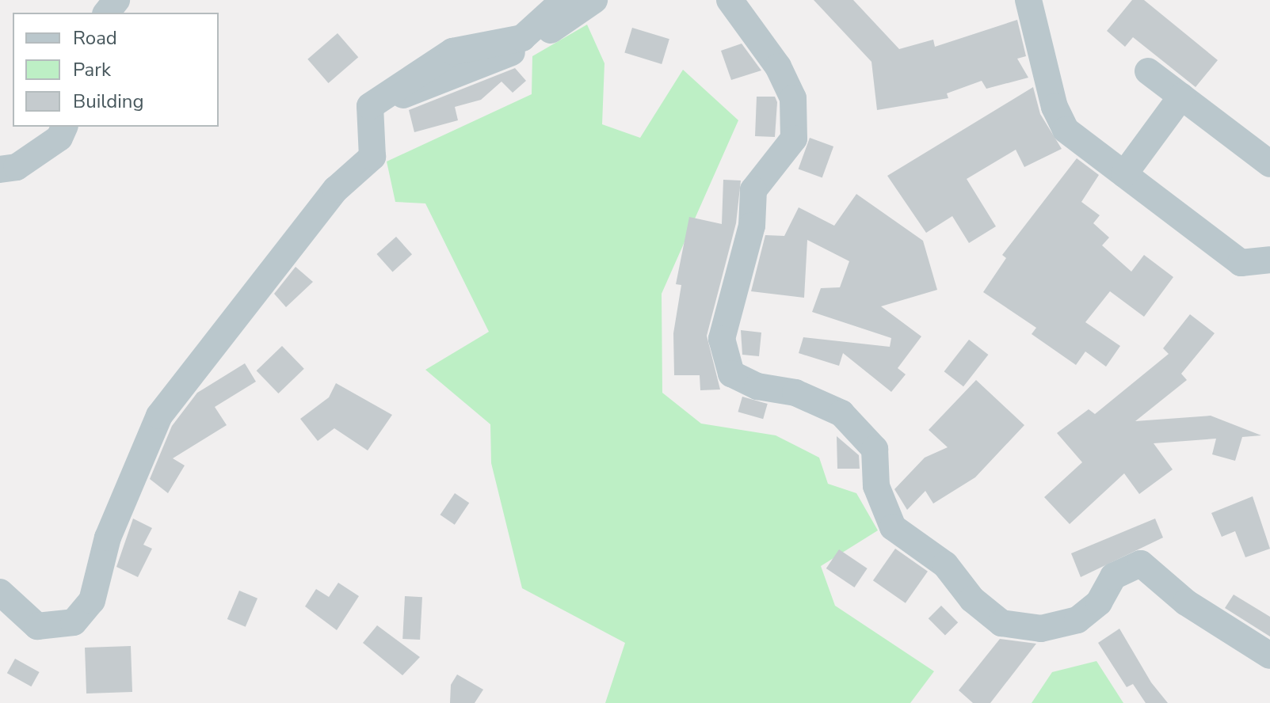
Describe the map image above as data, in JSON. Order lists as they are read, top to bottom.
{
  "legend": ["Road", "Park", "Building"]
}
